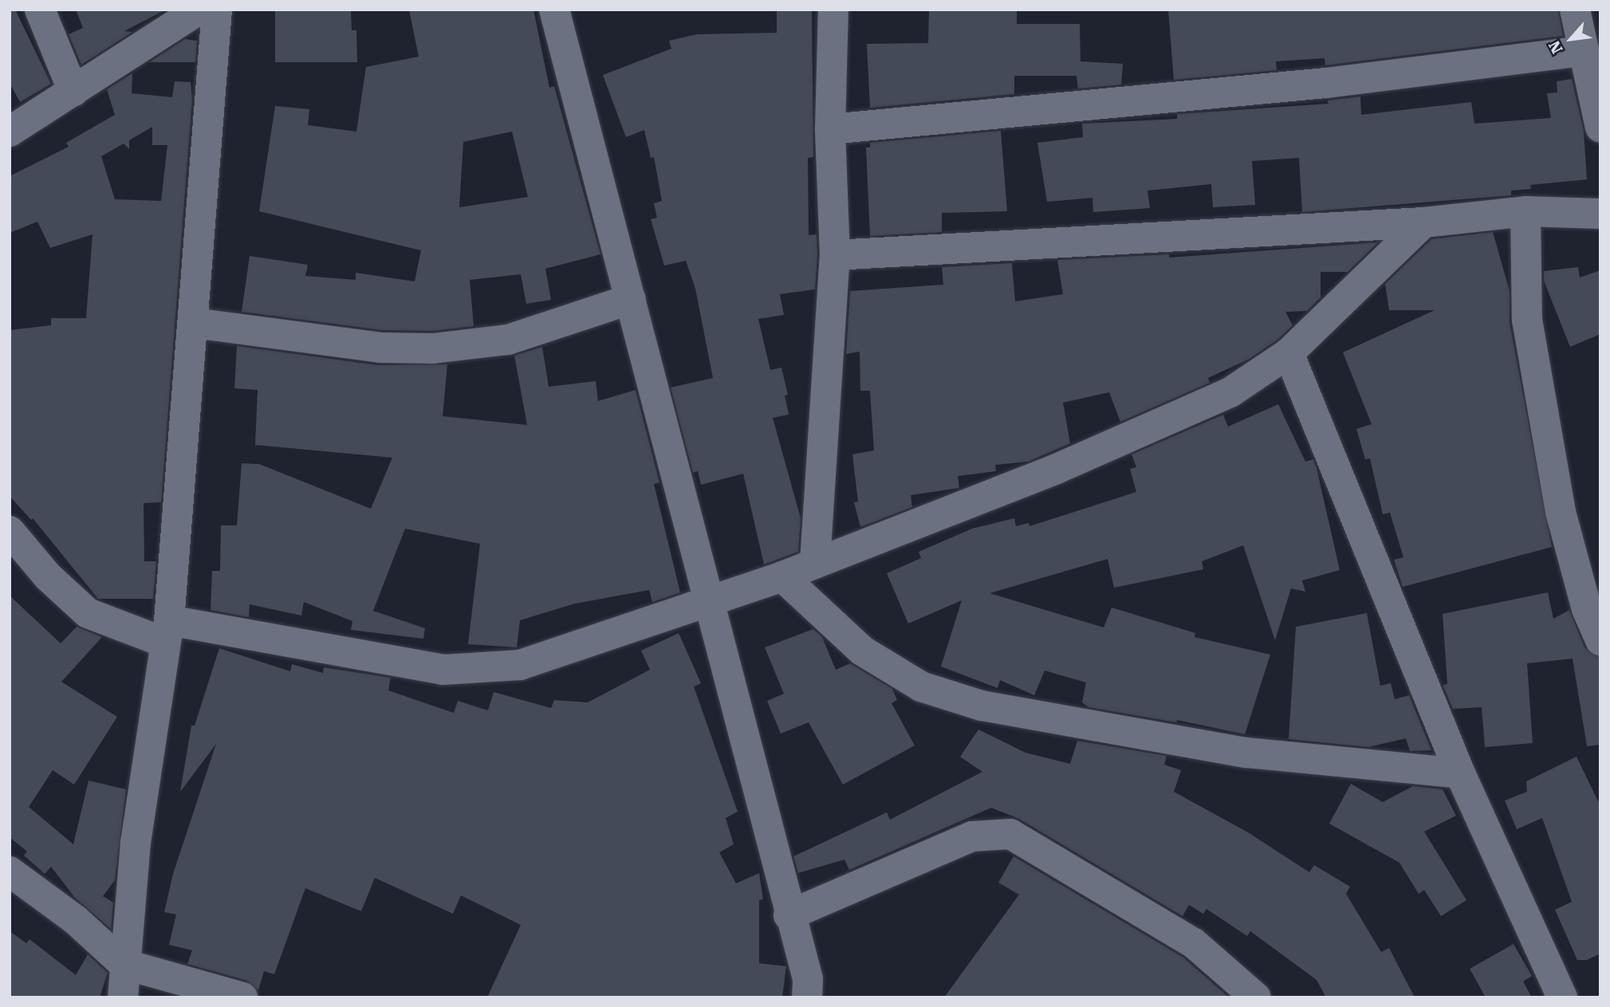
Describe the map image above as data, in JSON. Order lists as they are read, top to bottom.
{
  "north": "bottom left"
}
